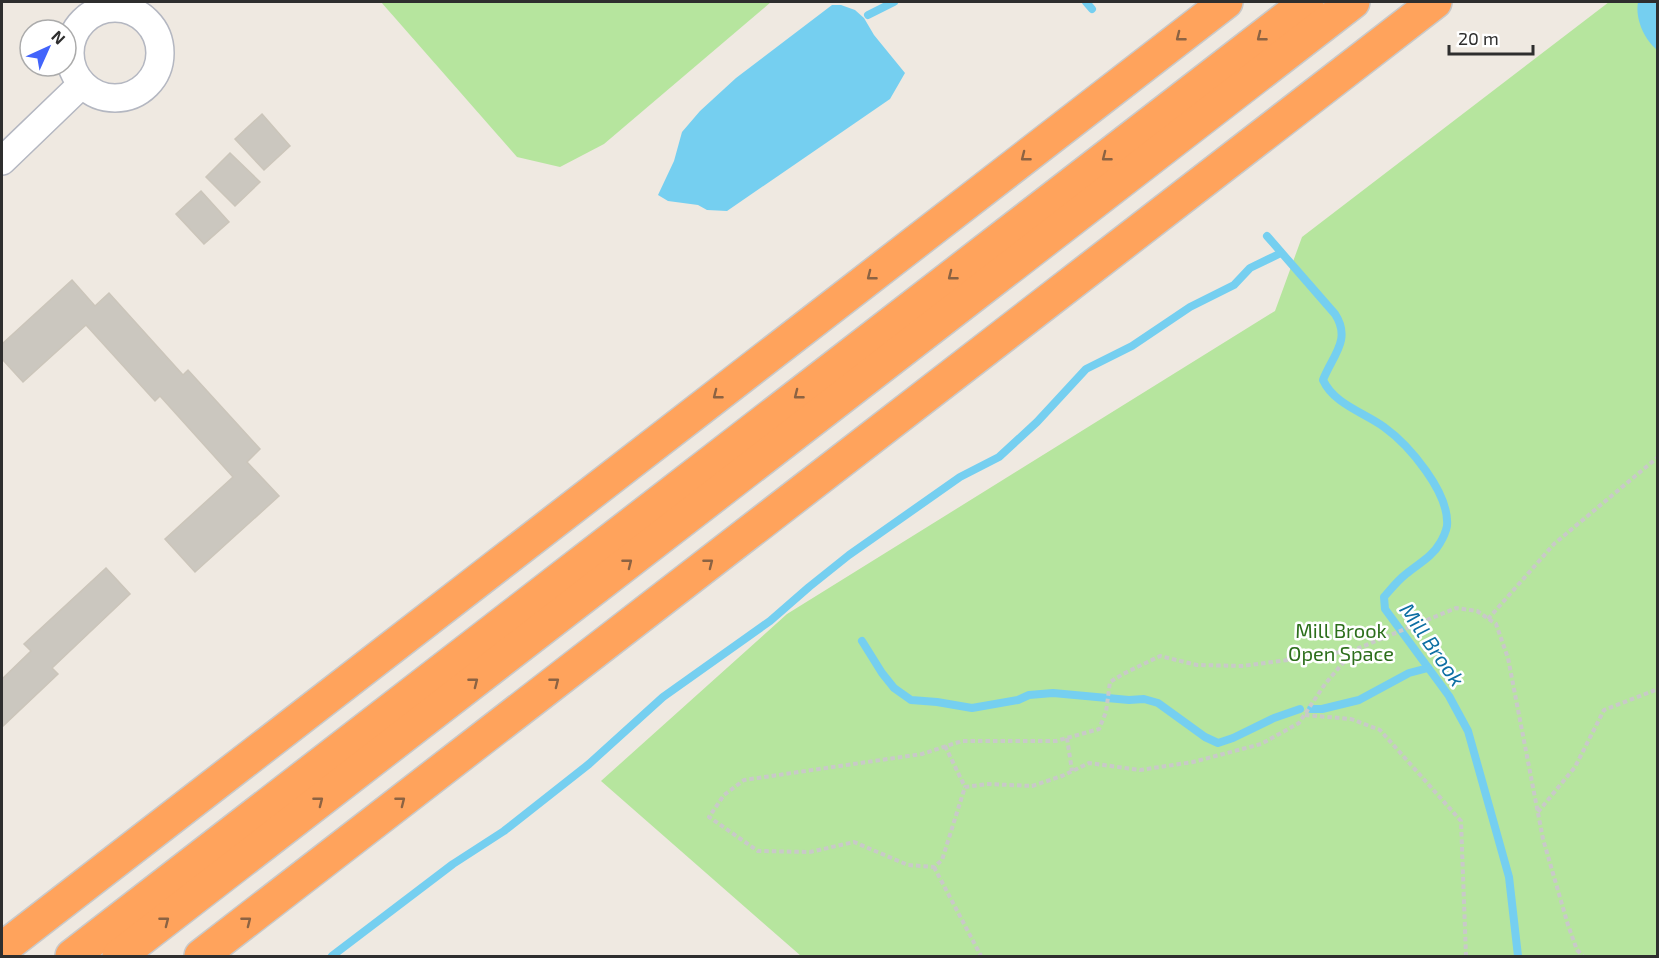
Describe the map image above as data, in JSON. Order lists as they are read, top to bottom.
{
  "water": ["Mill Brook"],
  "parks": ["Mill Brook Open Space"],
  "scale_bar": "20 m",
  "north": "top right"
}
